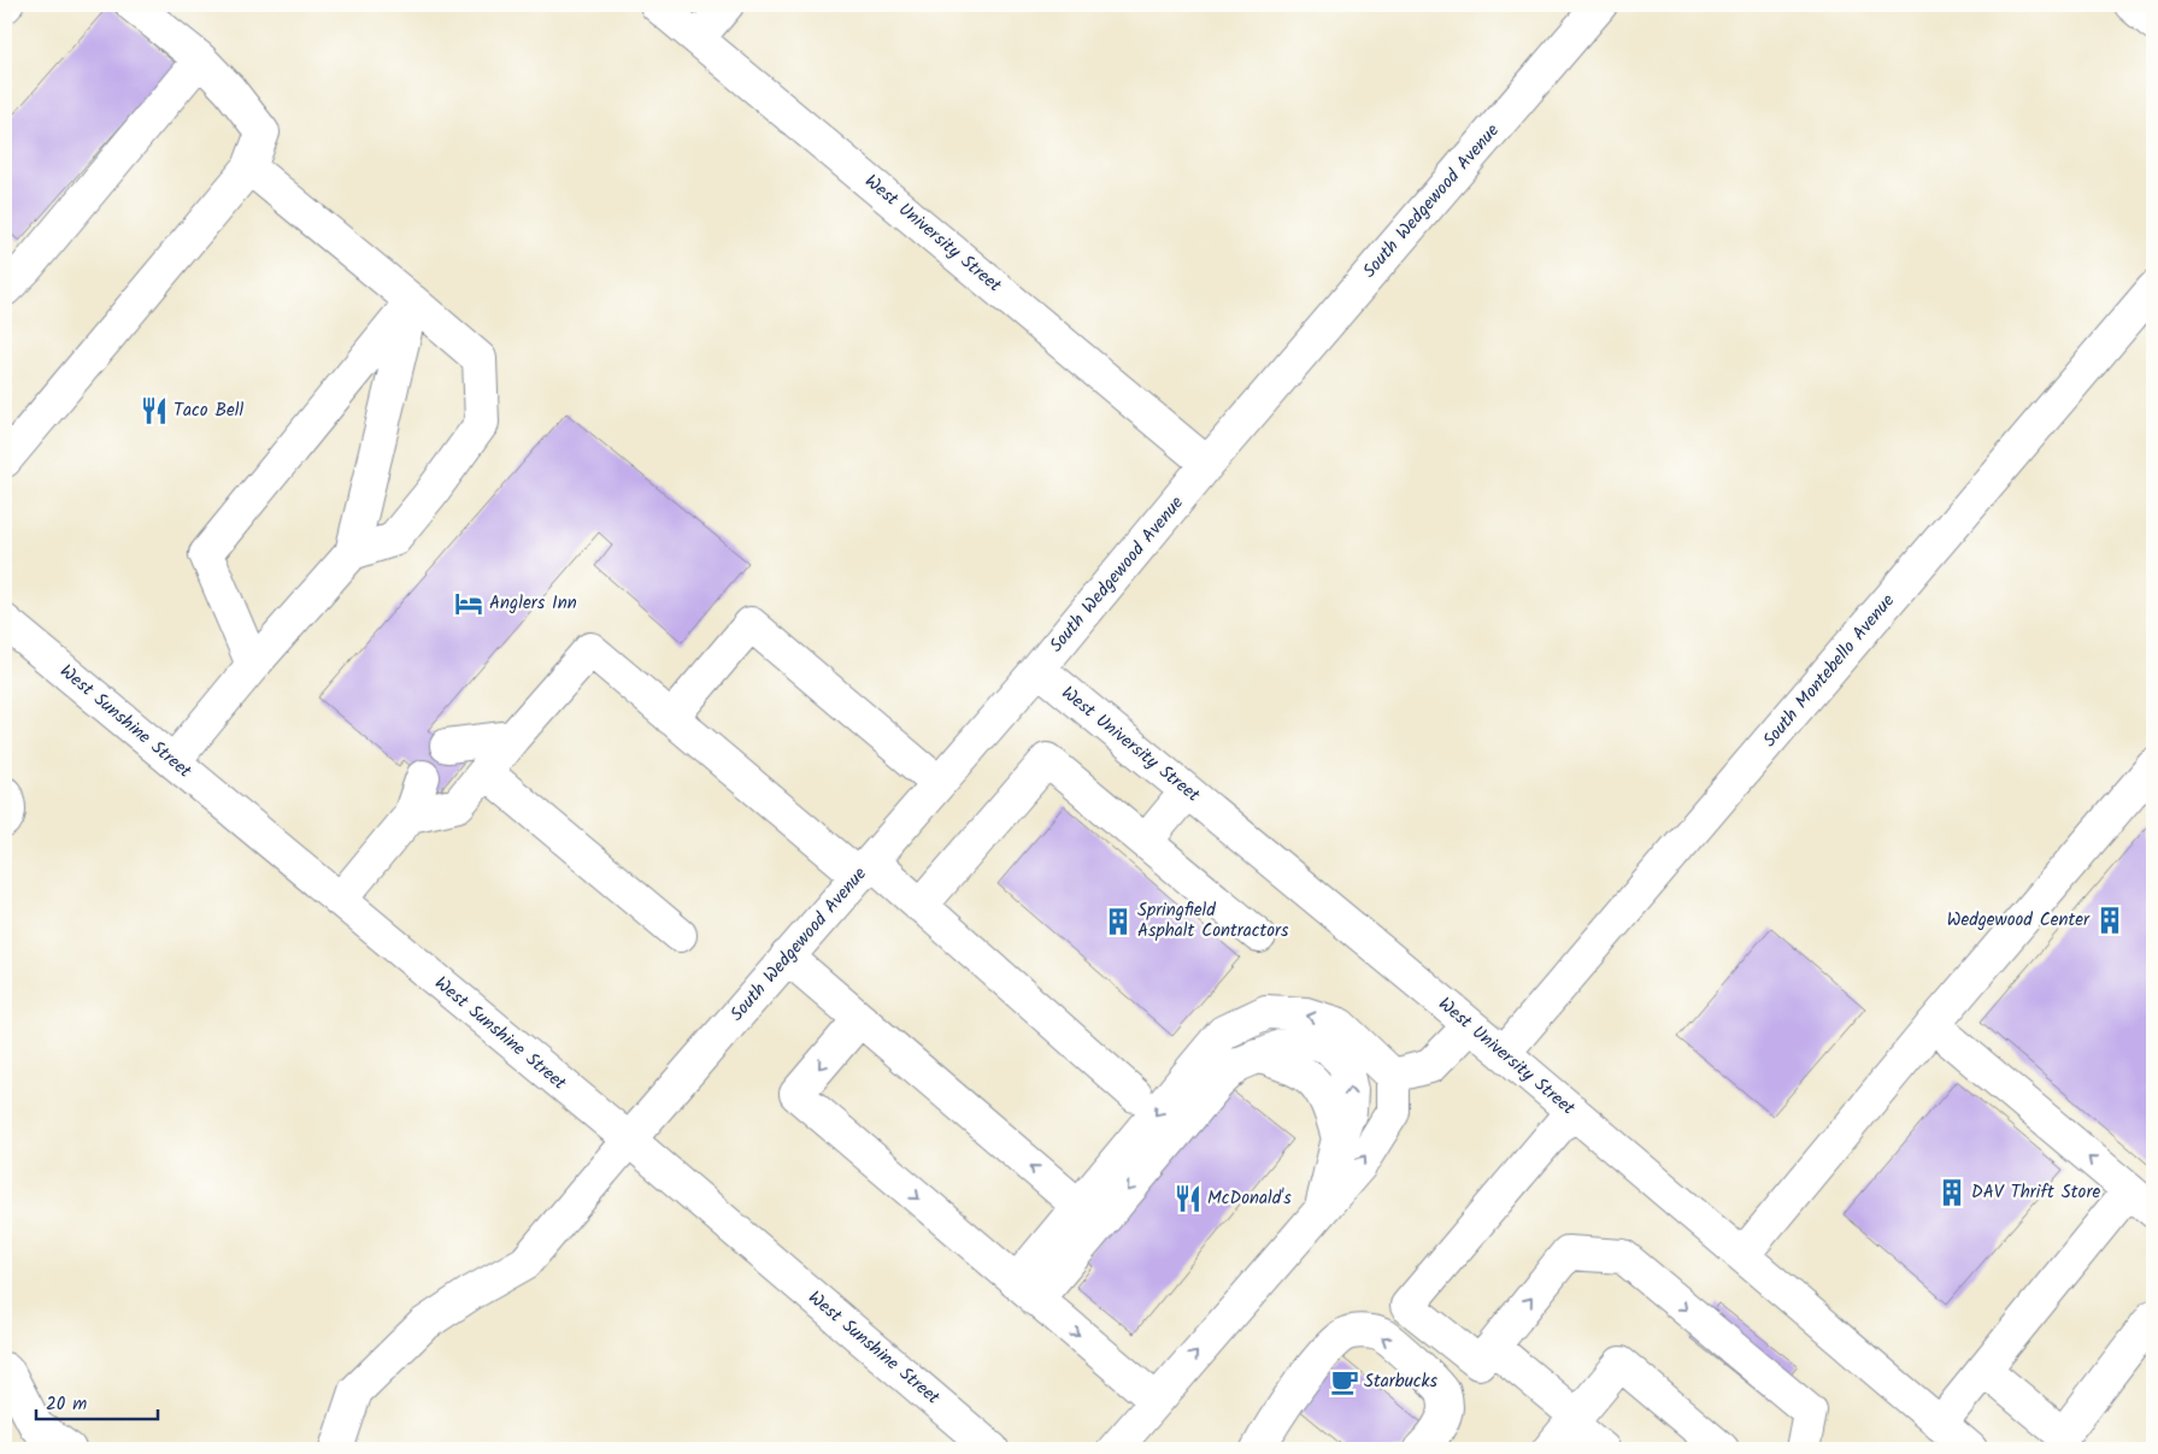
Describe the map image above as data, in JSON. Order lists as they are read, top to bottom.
{
  "streets": {
    "street": [
      "South Wedgewood Avenue",
      "West University Street",
      "South Montebello Avenue",
      "West Sunshine Street"
    ]
  },
  "crossings": [
    ["South Wedgewood Avenue", "West University Street"],
    ["South Wedgewood Avenue", "West Sunshine Street"],
    ["West University Street", "South Montebello Avenue"]
  ],
  "places": {
    "restaurant": ["Taco Bell", "McDonald's"],
    "hotel": ["Anglers Inn"],
    "building": ["Wedgewood Center", "Springfield Asphalt Contractors", "DAV Thrift Store"],
    "cafe": ["Starbucks"]
  },
  "scale_bar": "20 m"
}
